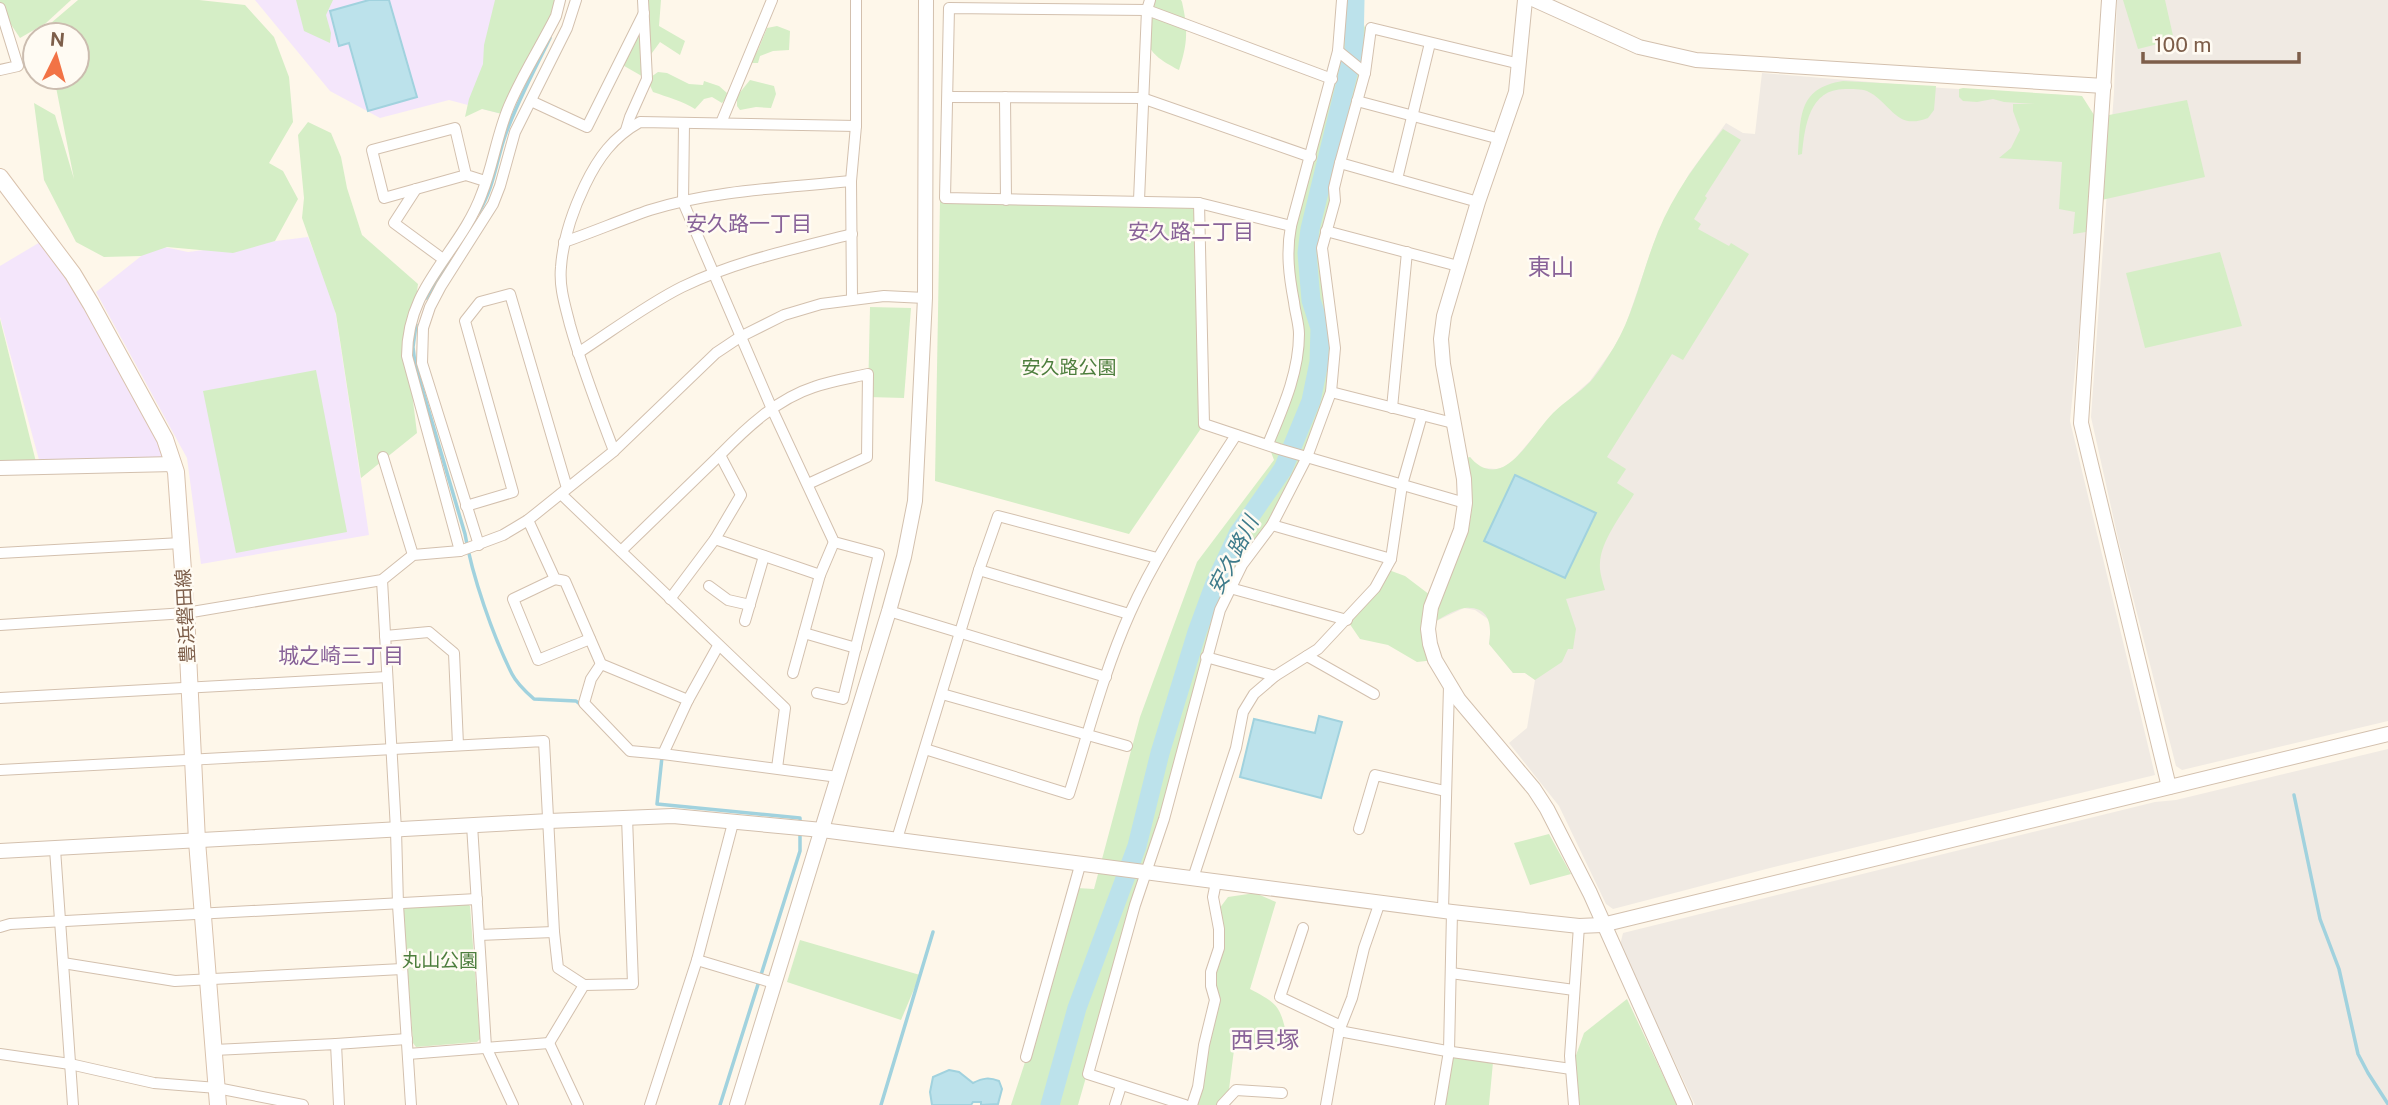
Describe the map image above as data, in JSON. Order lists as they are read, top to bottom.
{
  "streets": {
    "main road": ["豊浜磐田線"]
  },
  "districts": [
    "安久路一丁目",
    "安久路二丁目",
    "東山",
    "城之崎三丁目",
    "西貝塚"
  ],
  "water": ["安久路川"],
  "parks": ["安久路公園", "丸山公園"],
  "scale_bar": "100 m",
  "north": "top"
}
